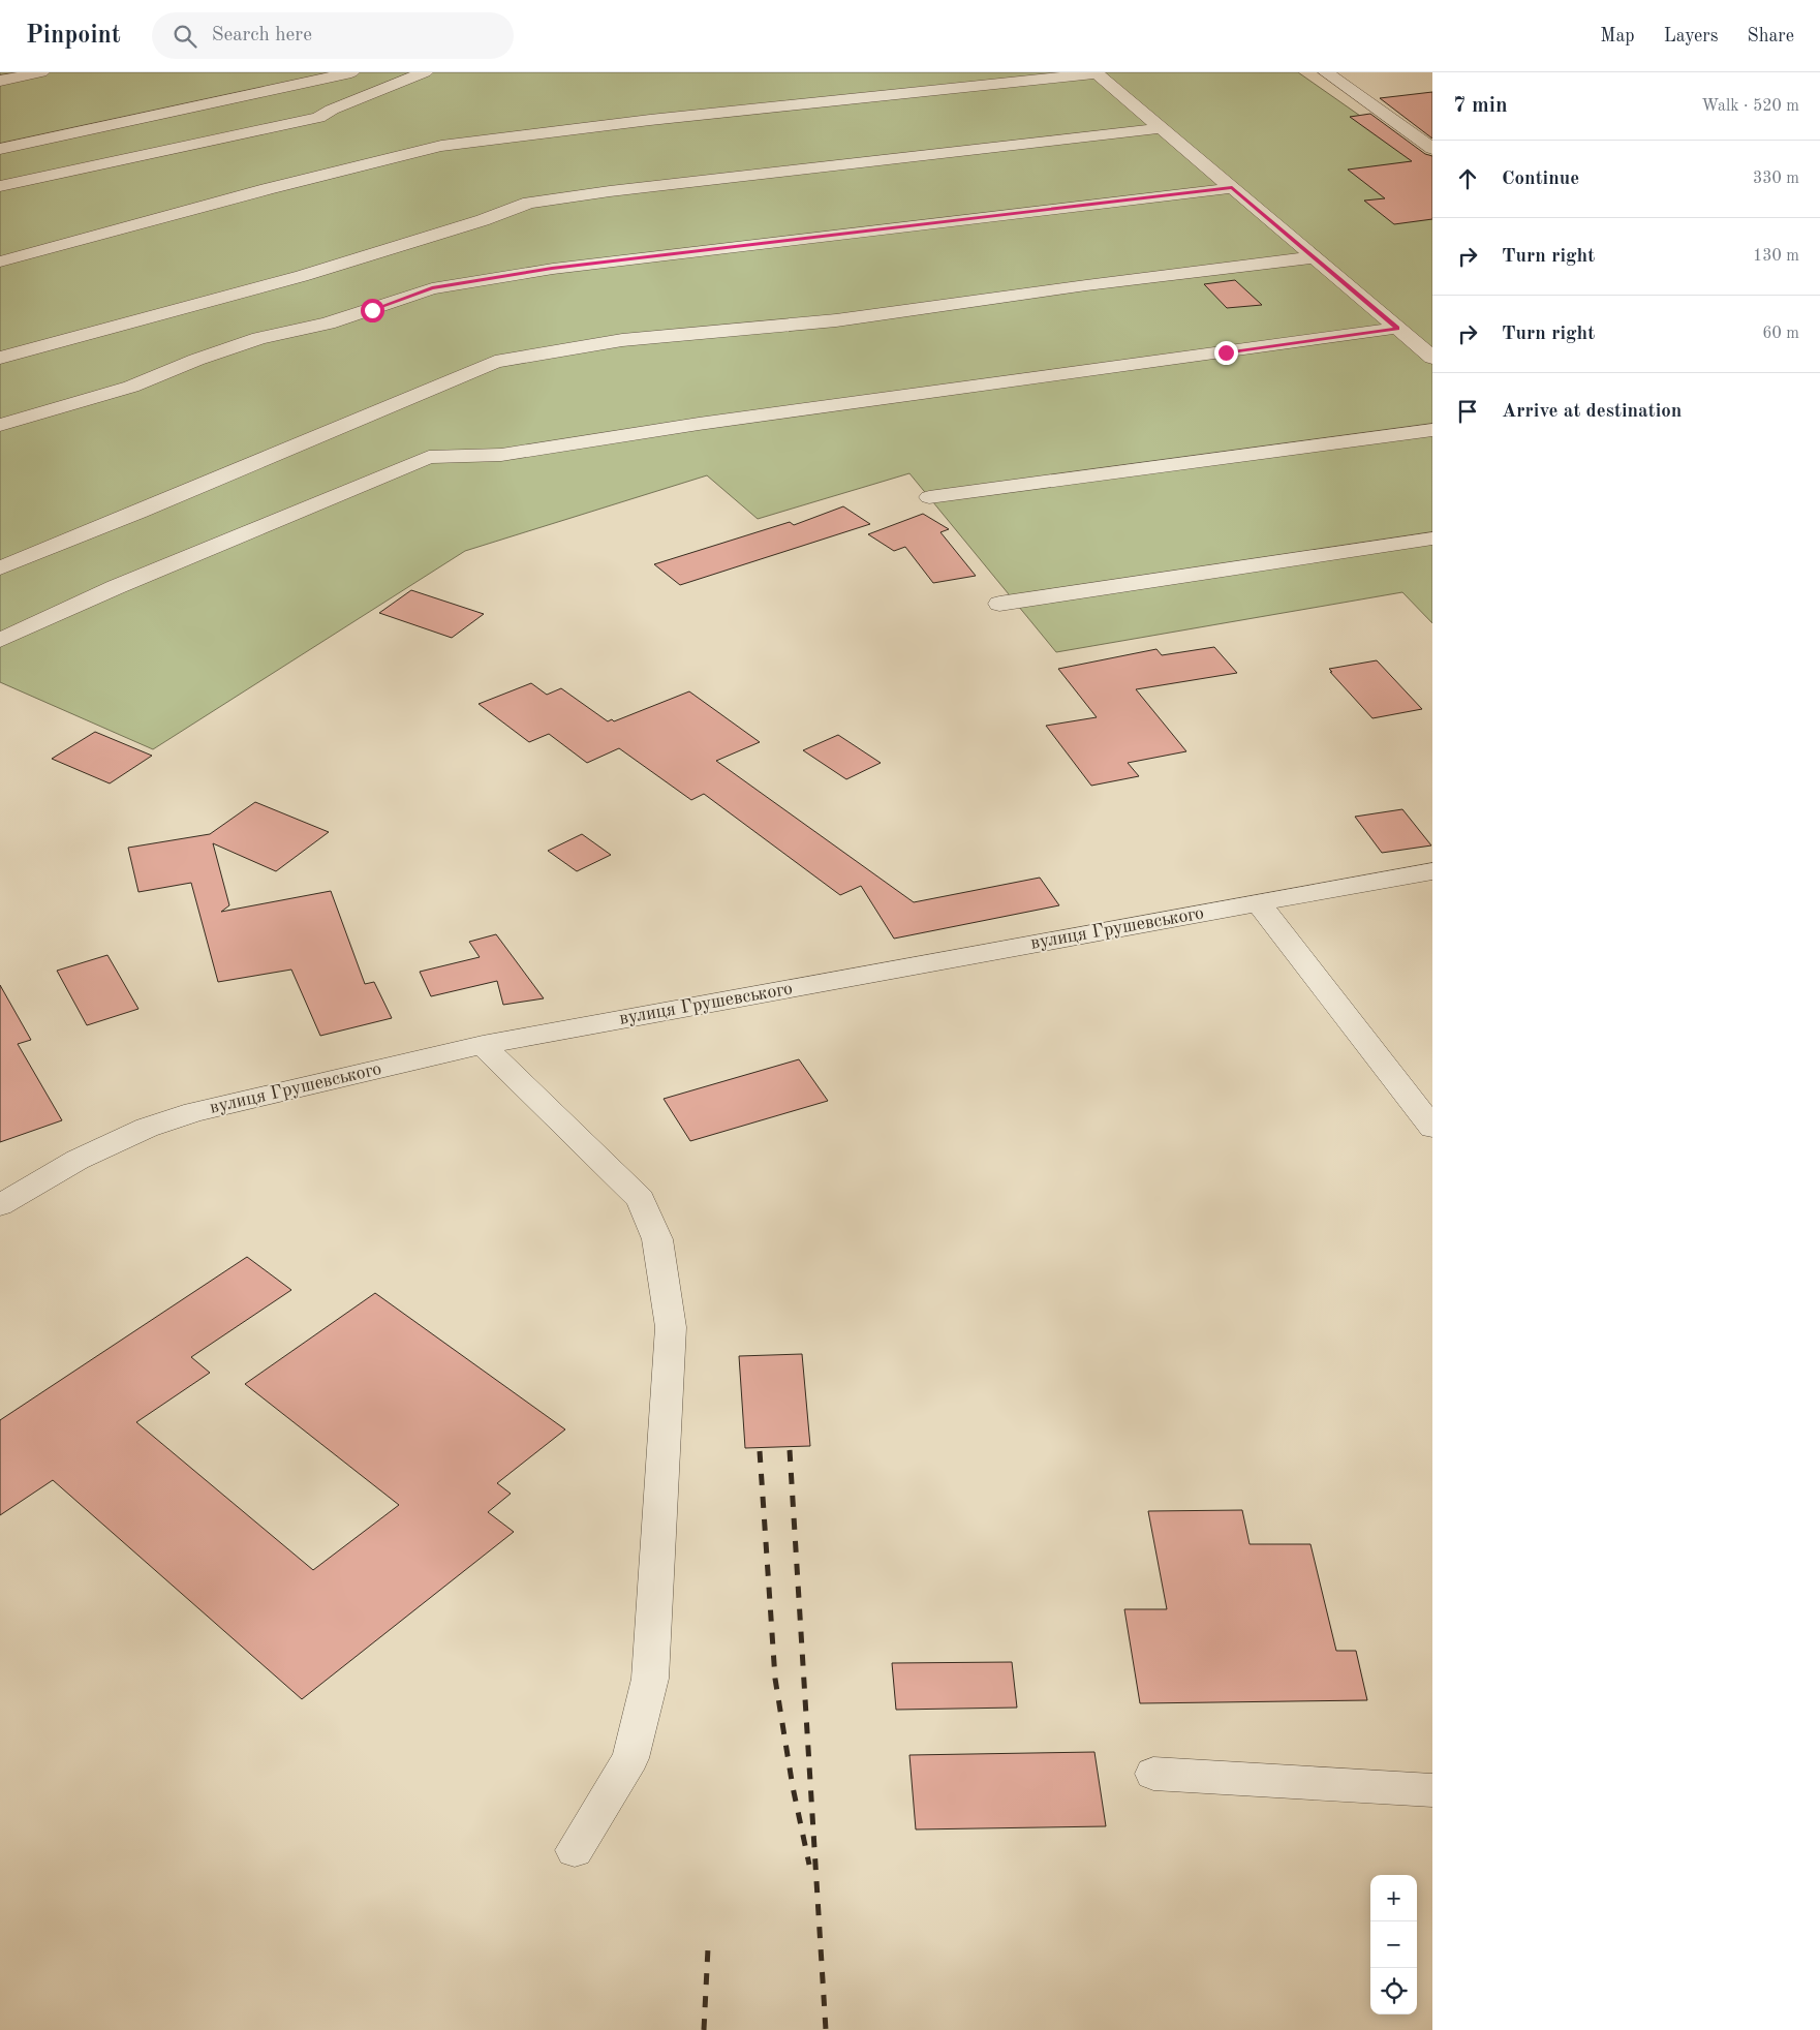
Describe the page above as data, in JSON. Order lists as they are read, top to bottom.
{
  "streets": {
    "street": ["вулиця Грушевського"]
  },
  "page": {
    "header": "Pinpoint",
    "search": "Search here",
    "nav": ["Map", "Layers", "Share"],
    "heading": ["7 min", "Walk · 520 m"],
    "list": [
      ["Continue", "330 m"],
      ["Turn right", "130 m"],
      ["Turn right", "60 m"],
      "Arrive at destination"
    ],
    "map_buttons": ["+", "−"]
  }
}
